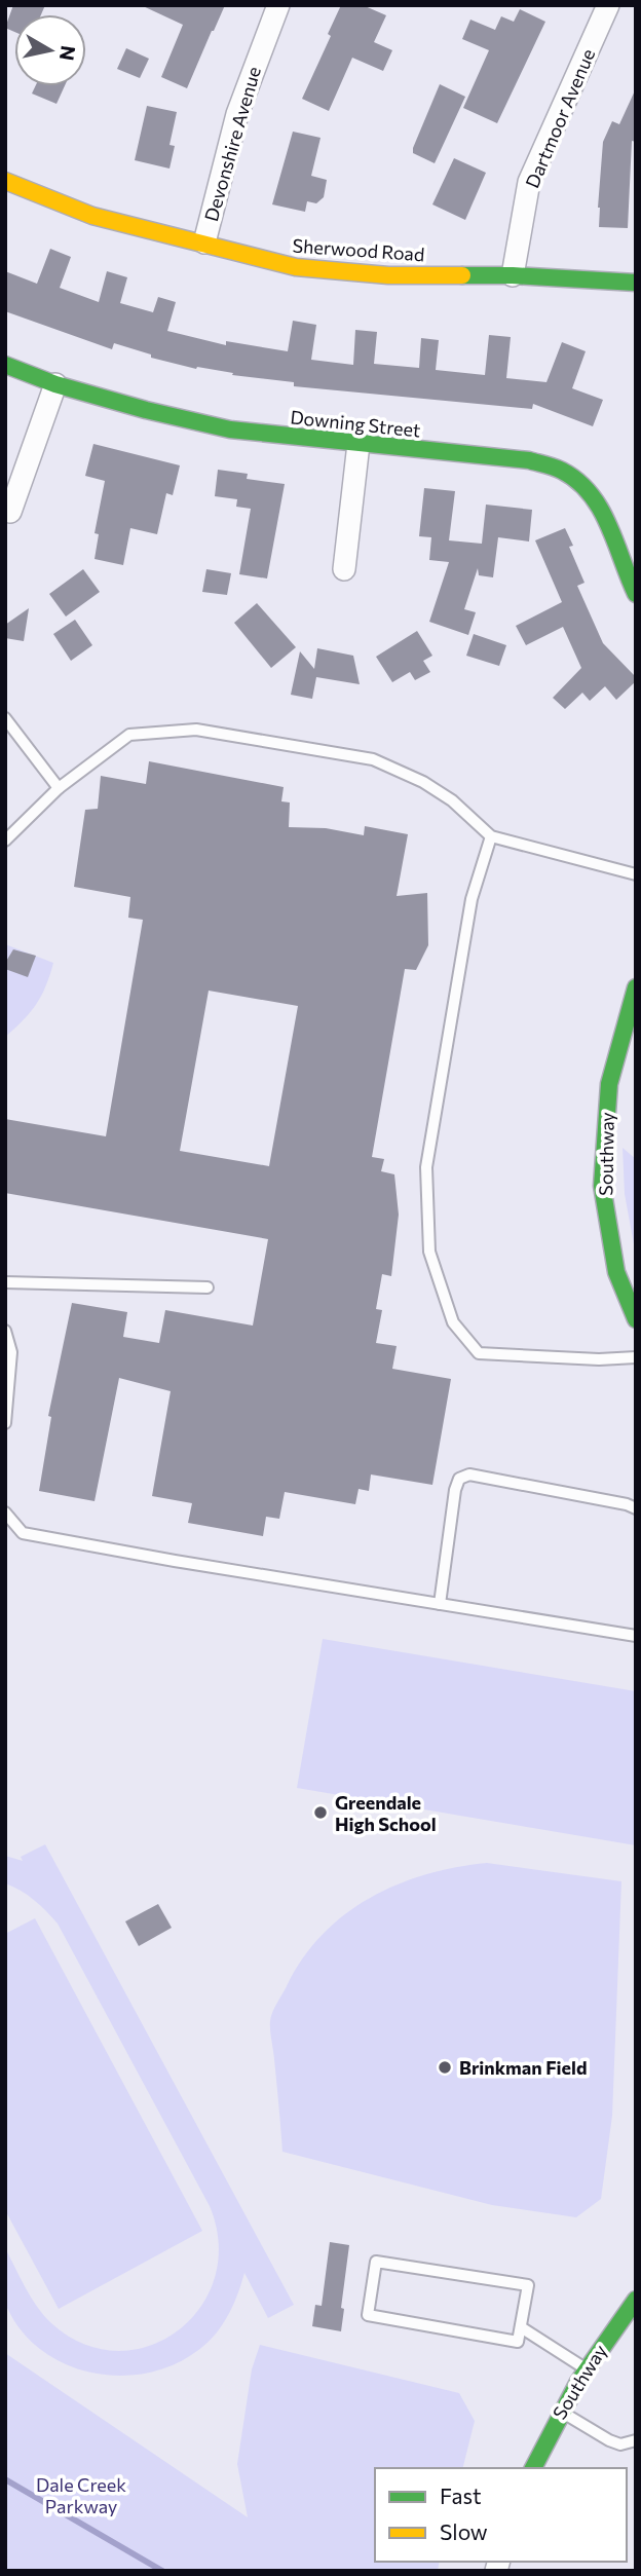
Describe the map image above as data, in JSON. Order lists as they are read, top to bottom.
{
  "streets": {
    "street": [
      "Dartmoor Avenue",
      "Devonshire Avenue",
      "Sherwood Road",
      "Downing Street",
      "Southway"
    ]
  },
  "crossings": [
    ["Dartmoor Avenue", "Sherwood Road"],
    ["Devonshire Avenue", "Sherwood Road"]
  ],
  "parks": ["Dale Creek Parkway"],
  "places": ["Greendale High School", "Brinkman Field"],
  "legend": ["Fast", "Slow"],
  "north": "right"
}
